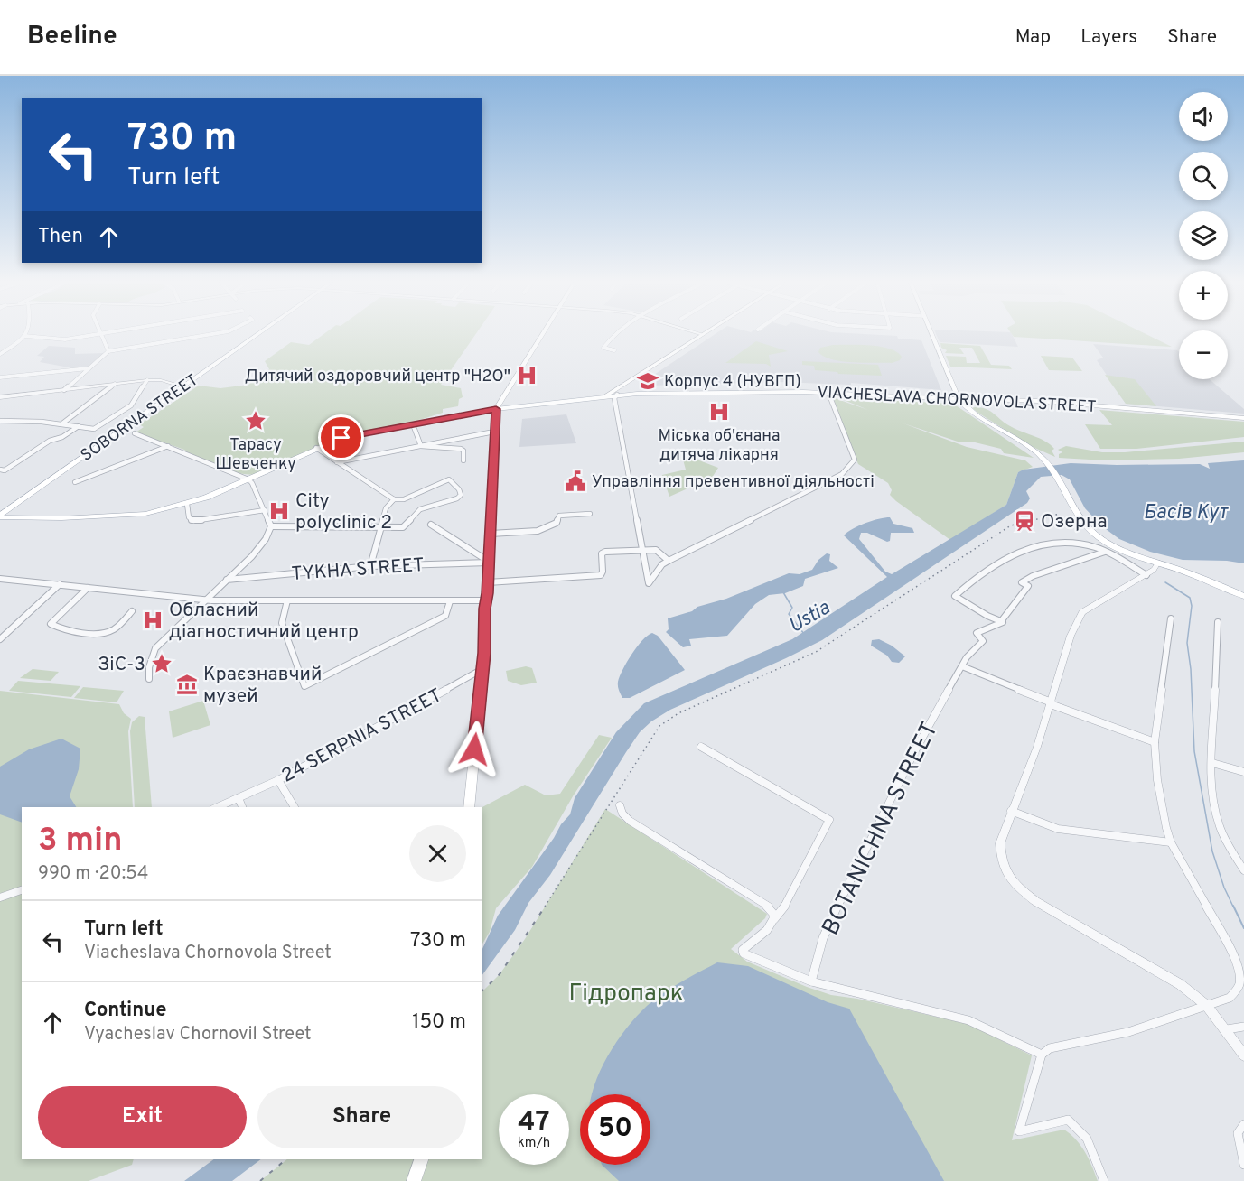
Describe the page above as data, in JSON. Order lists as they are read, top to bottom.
{
  "streets": {
    "main road": ["VIACHESLAVA CHORNOVOLA STREET", "SOBORNA STREET"],
    "street": ["TYKHA STREET", "24 SERPNIA STREET", "BOTANICHNA STREET"]
  },
  "water": ["Басів Кут", "Ustia"],
  "parks": ["Гідропарк"],
  "places": {
    "hospital": [
      "Дитячий оздоровчий центр \"H2O\"",
      "Міська об'єнана дитяча лікарня",
      "City polyclinic 2",
      "Обласний діагностичний центр"
    ],
    "school or university": ["Корпус 4 (НУВГП)"],
    "place": ["Тарасу Шевченку", "ЗіС-3"],
    "public building": ["Управління превентивної діяльності"],
    "station": ["Озерна"],
    "museum": ["Краєзнавчий музей"]
  },
  "page": {
    "header": "Beeline",
    "nav": ["Map", "Layers", "Share"],
    "map_buttons": ["+", "−"],
    "turn": ["730 m", "Turn left"],
    "then": "Then",
    "heading": ["3 min", "990 m · 20:54"],
    "list": [
      {
        "name": "Turn left",
        "note": "Viacheslava Chornovola Street",
        "value": "730 m"
      },
      {
        "name": "Continue",
        "note": "Vyacheslav Chornovil Street",
        "value": "150 m"
      }
    ],
    "buttons": ["Exit", "Share"],
    "speed": "47 km/h",
    "limit": "50"
  }
}
